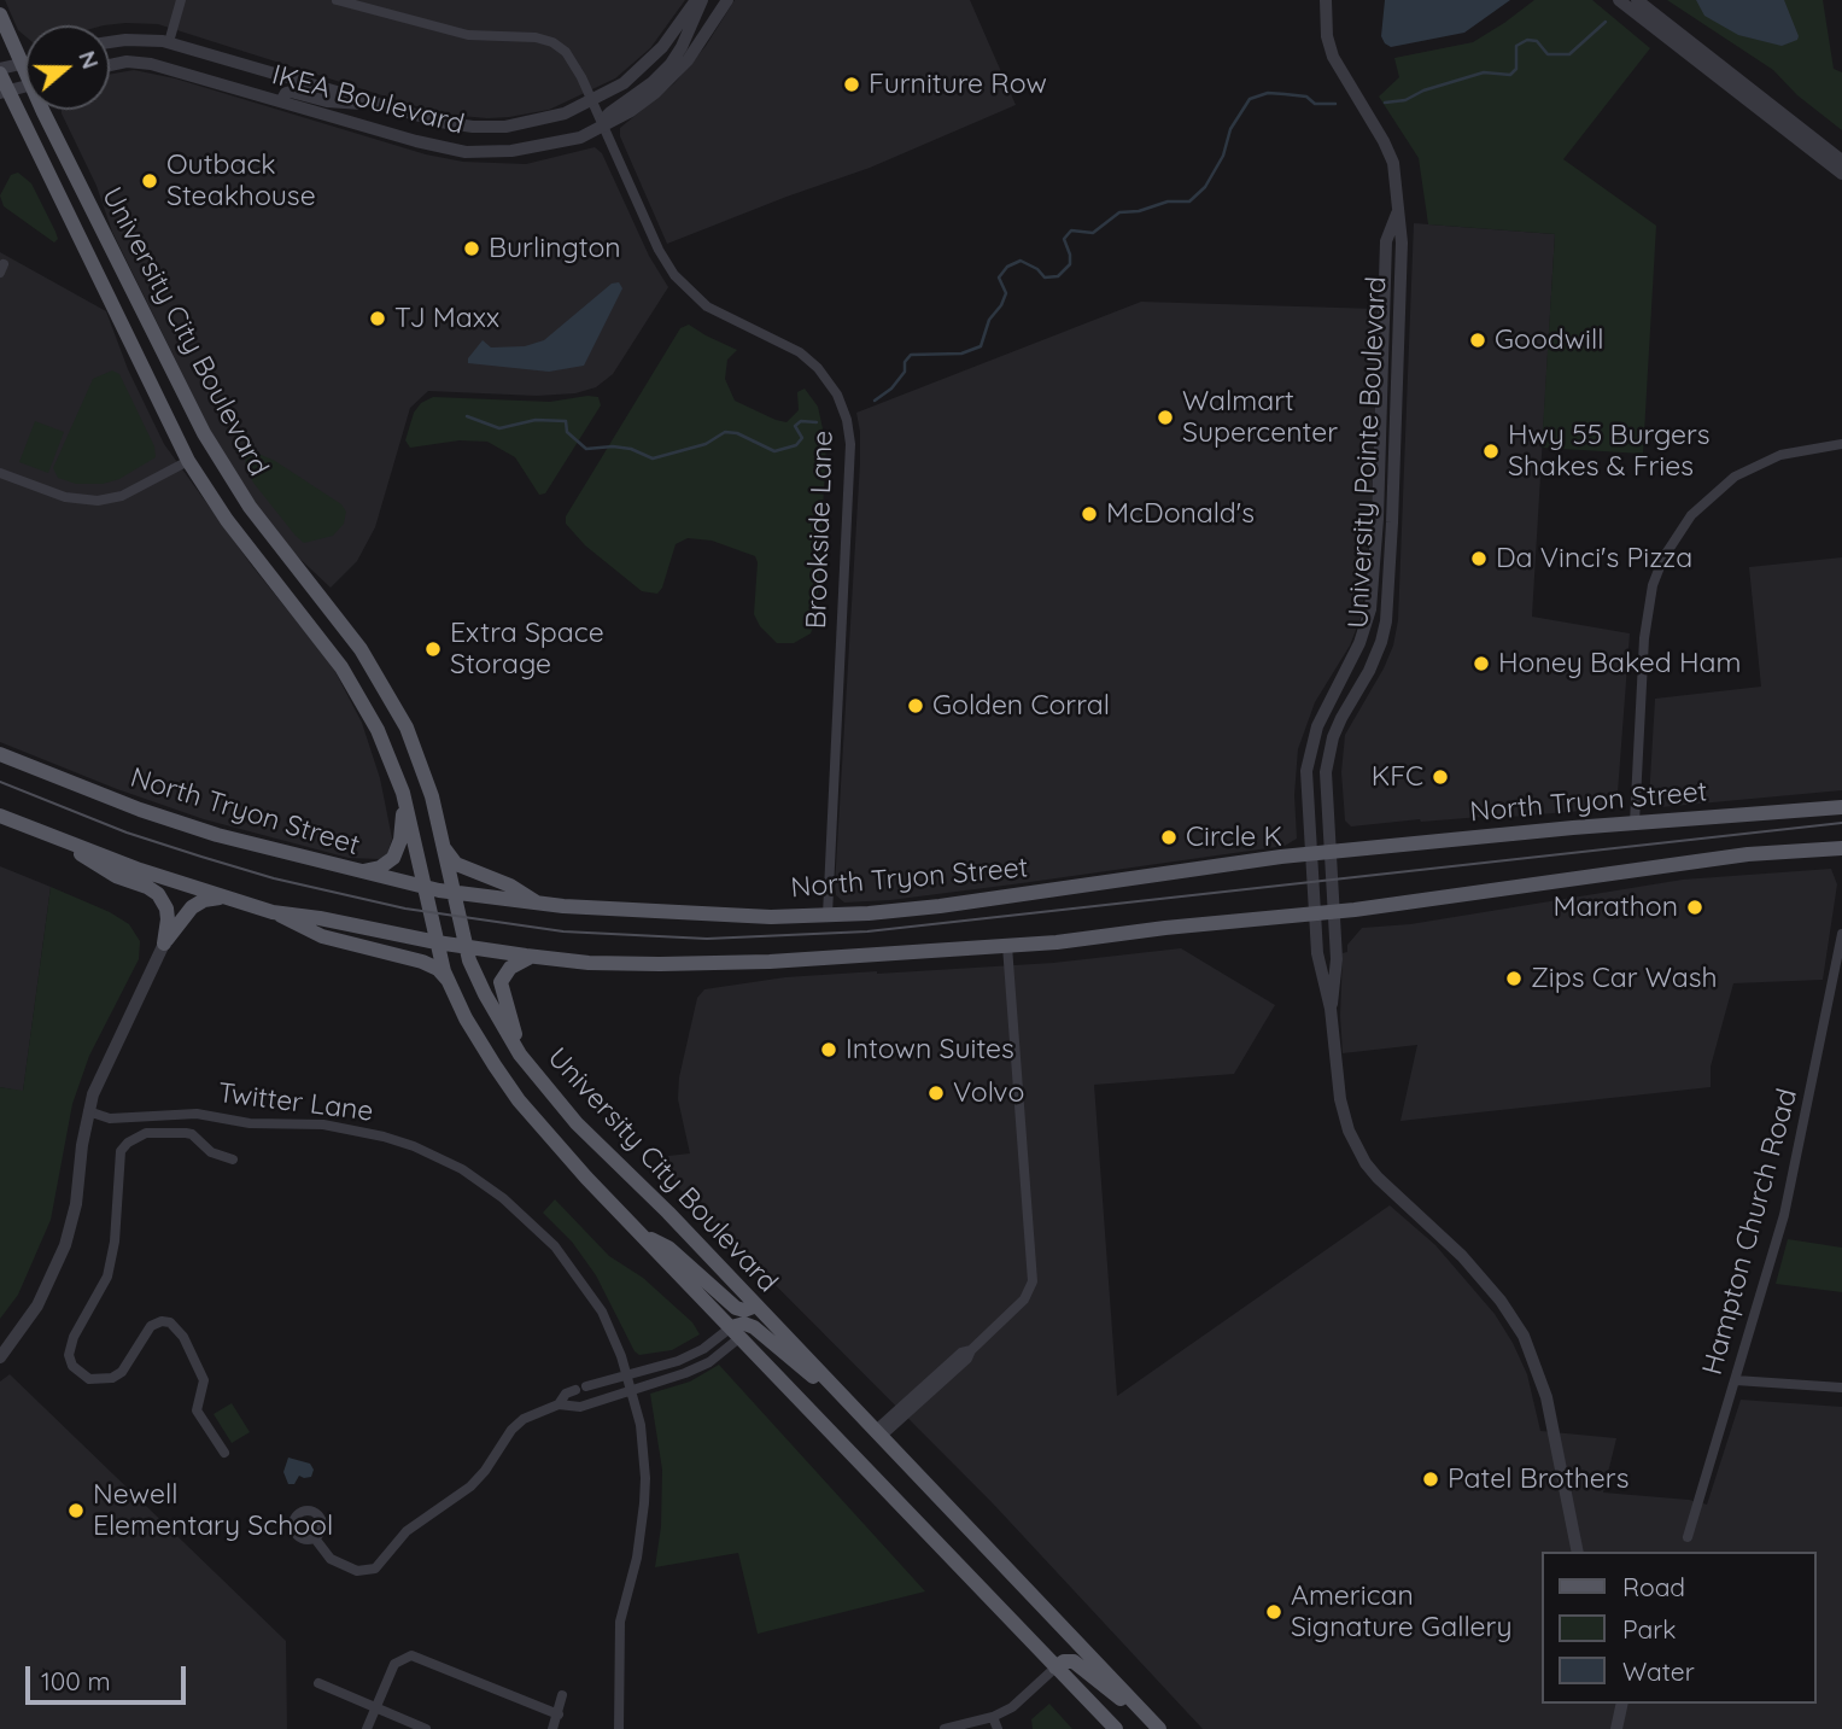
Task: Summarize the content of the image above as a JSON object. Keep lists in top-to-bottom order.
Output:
{
  "streets": {
    "main road": ["University City Boulevard", "North Tryon Street"],
    "street": [
      "IKEA Boulevard",
      "University Pointe Boulevard",
      "Brookside Lane",
      "Twitter Lane",
      "Hampton Church Road"
    ]
  },
  "crossings": [
    ["IKEA Boulevard", "Brookside Lane"],
    ["University City Boulevard", "North Tryon Street"],
    ["University Pointe Boulevard", "North Tryon Street"],
    ["Brookside Lane", "North Tryon Street"]
  ],
  "places": [
    "Furniture Row",
    "Outback Steakhouse",
    "Burlington",
    "TJ Maxx",
    "Goodwill",
    "Walmart Supercenter",
    "Hwy 55 Burgers Shakes & Fries",
    "McDonald's",
    "Da Vinci's Pizza",
    "Extra Space Storage",
    "Honey Baked Ham",
    "Golden Corral",
    "KFC",
    "Circle K",
    "Marathon",
    "Zips Car Wash",
    "Intown Suites",
    "Volvo",
    "Patel Brothers",
    "Newell Elementary School",
    "American Signature Gallery"
  ],
  "legend": ["Road", "Park", "Water"],
  "scale_bar": "100 m",
  "north": "right"
}
